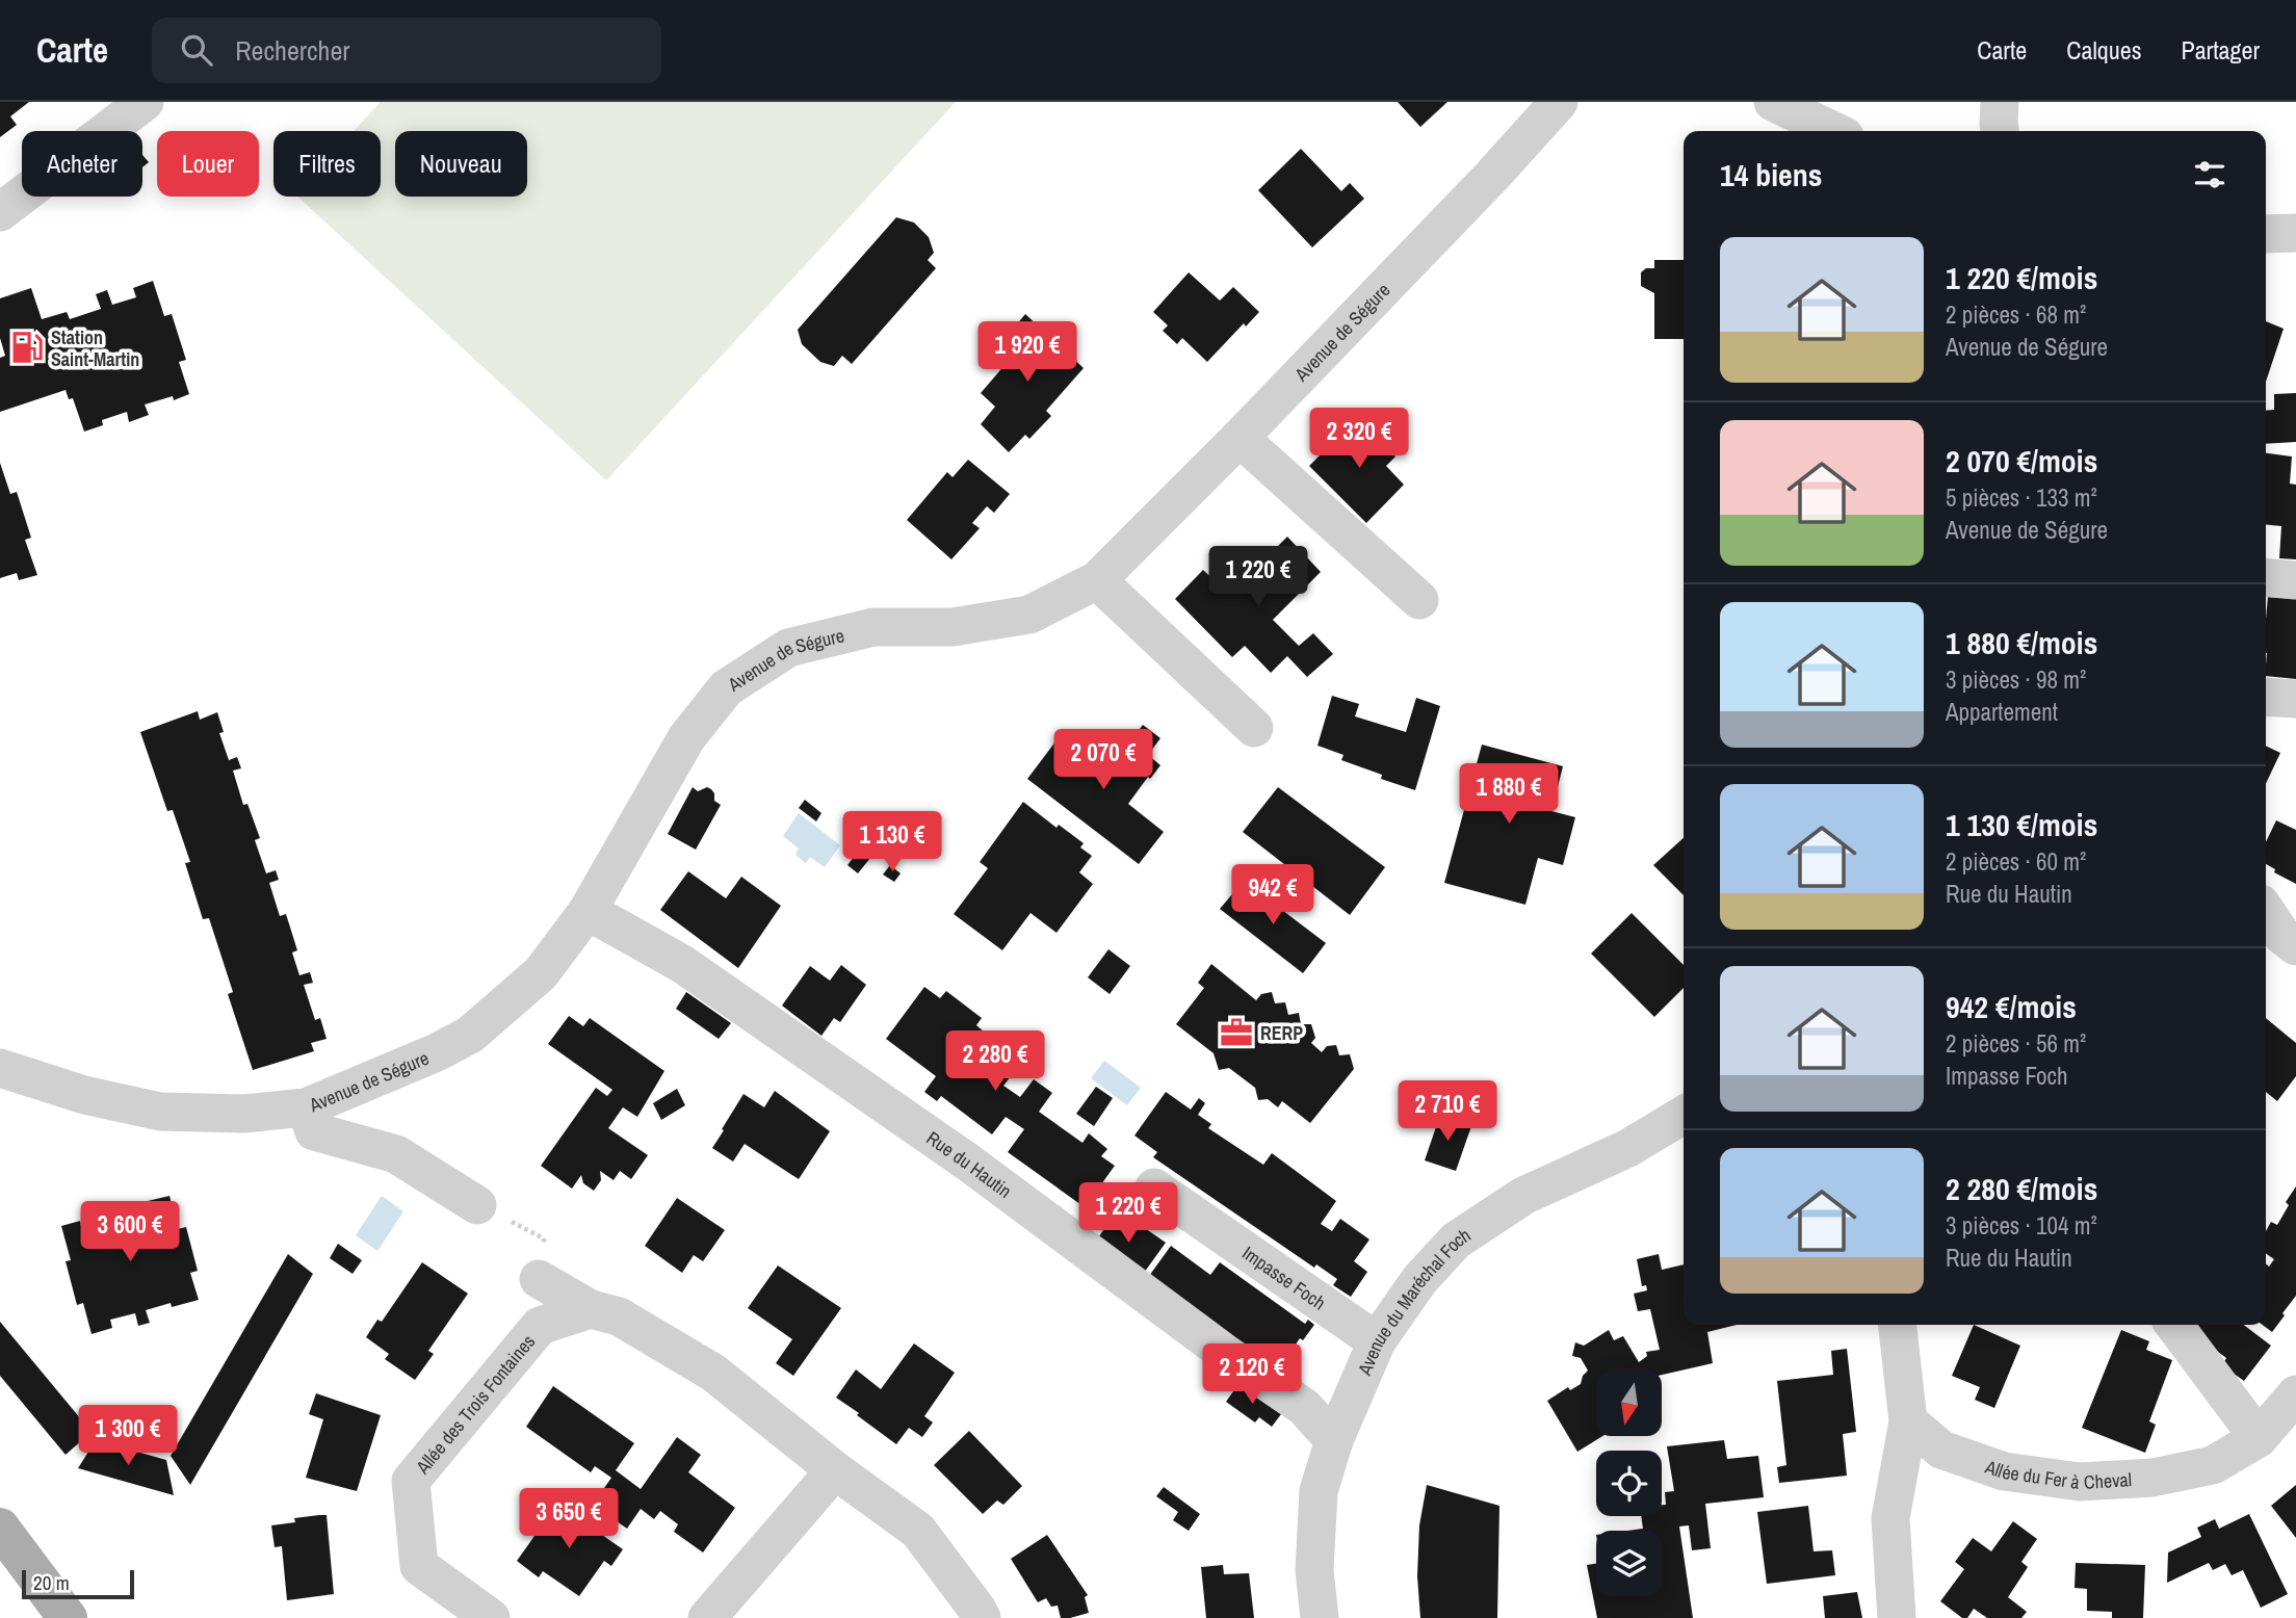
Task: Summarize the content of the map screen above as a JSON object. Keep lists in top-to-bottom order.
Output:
{
  "streets": {
    "street": [
      "Avenue de Ségure",
      "Rue du Hautin",
      "Impasse Foch",
      "Avenue du Maréchal Foch",
      "Allée des Trois Fontaines",
      "Allée du Fer à Cheval"
    ]
  },
  "crossings": [
    ["Avenue de Ségure", "Rue du Hautin"],
    ["Rue du Hautin", "Avenue du Maréchal Foch"],
    ["Impasse Foch", "Avenue du Maréchal Foch"]
  ],
  "places": {
    "fuel station": ["Station Saint-Martin"],
    "office": ["RERP"]
  },
  "scale_bar": "20 m",
  "north": "bottom",
  "page": {
    "header": "Carte",
    "search": "Rechercher",
    "nav": ["Carte", "Calques", "Partager"],
    "chip": [
      "Acheter",
      "Louer",
      "Filtres",
      "Nouveau"
    ],
    "heading": "14 biens",
    "list": [
      {
        "name": "1 220 €/mois",
        "note": "2 pièces · 68 m² · Avenue de Ségure"
      },
      {
        "name": "2 070 €/mois",
        "note": "5 pièces · 133 m² · Avenue de Ségure"
      },
      {
        "name": "1 880 €/mois",
        "note": "3 pièces · 98 m² · Appartement"
      },
      {
        "name": "1 130 €/mois",
        "note": "2 pièces · 60 m² · Rue du Hautin"
      },
      {
        "name": "942 €/mois",
        "note": "2 pièces · 56 m² · Impasse Foch"
      },
      {
        "name": "2 280 €/mois",
        "note": "3 pièces · 104 m² · Rue du Hautin"
      }
    ],
    "price": [
      "1 920 €",
      "2 320 €",
      "1 220 €",
      "2 070 €",
      "1 880 €",
      "1 130 €",
      "942 €",
      "2 280 €",
      "2 710 €",
      "1 220 €",
      "3 600 €",
      "2 120 €",
      "1 300 €",
      "3 650 €"
    ],
    "scale": "20 m"
  }
}
